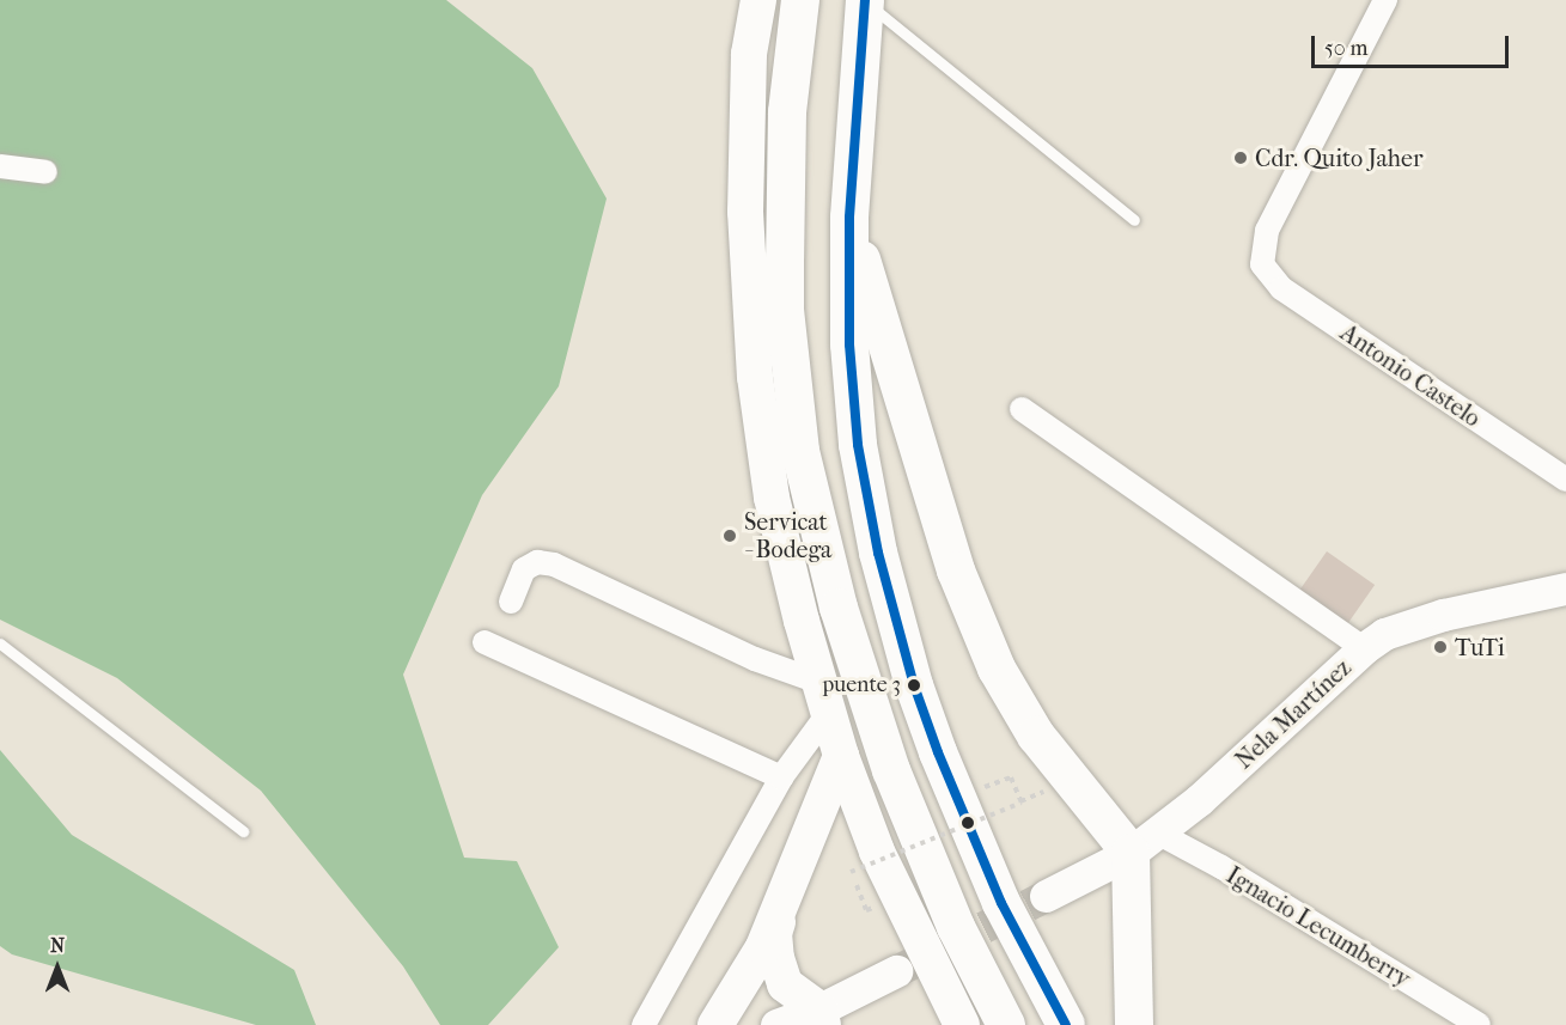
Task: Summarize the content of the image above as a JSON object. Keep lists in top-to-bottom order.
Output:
{
  "streets": {
    "main road": ["Nela Martínez"],
    "street": ["Antonio Castelo", "Ignacio Lecumberry"]
  },
  "crossings": [
    ["Nela Martínez", "Ignacio Lecumberry"]
  ],
  "places": [
    "Cdr. Quito Jaher",
    "Servicat - Bodega",
    "TuTi",
    "puente 3"
  ],
  "scale_bar": "50 m",
  "north": "top"
}
